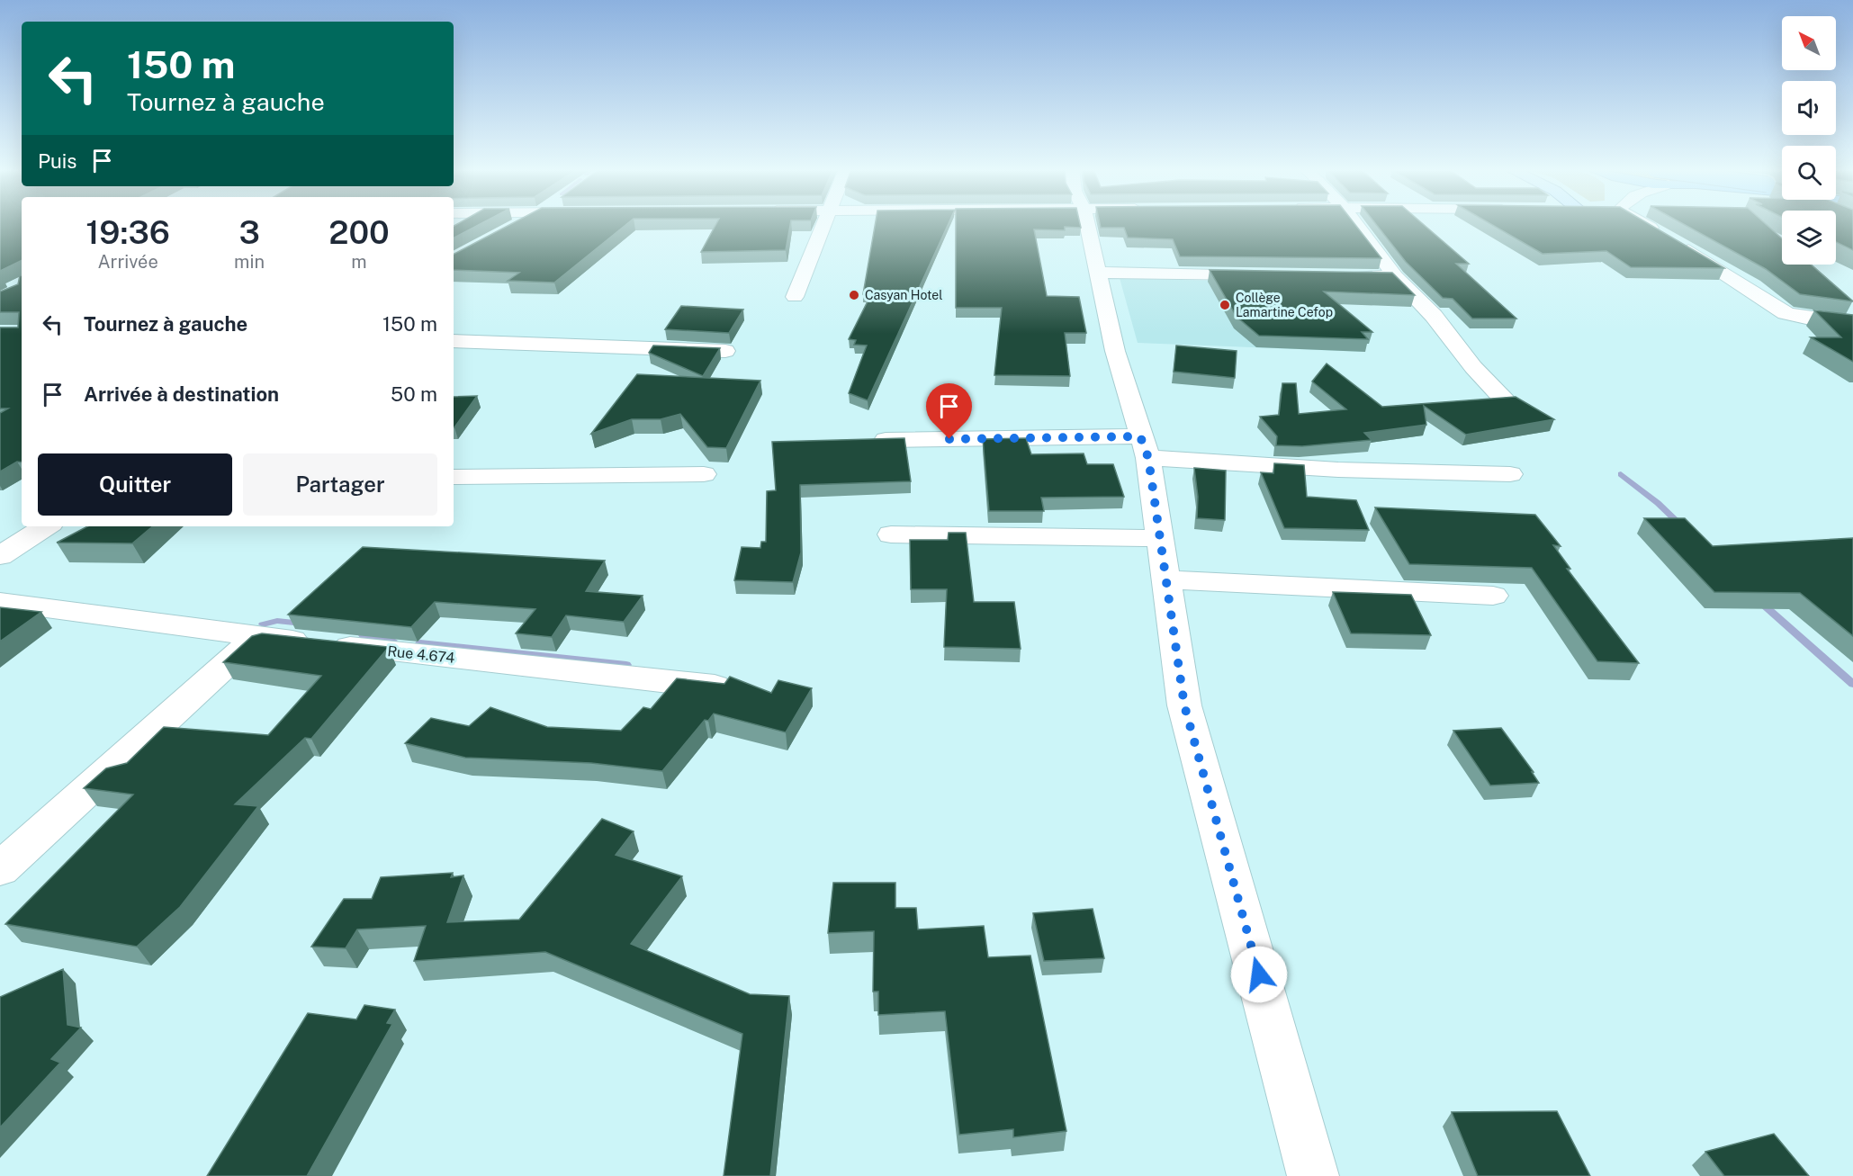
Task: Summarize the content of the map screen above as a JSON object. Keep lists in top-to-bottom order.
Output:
{
  "streets": {
    "street": ["Rue 4.674"]
  },
  "places": ["Casyan Hotel", "Collège Lamartine Cefop"],
  "north": "top left",
  "page": {
    "turn": ["150 m", "Tournez à gauche"],
    "then": "Puis",
    "eta": [
      "19:36",
      "Arrivée",
      "3",
      "min",
      "200",
      "m"
    ],
    "list": [
      {
        "name": "Tournez à gauche",
        "value": "150 m"
      },
      {
        "name": "Arrivée à destination",
        "value": "50 m"
      }
    ],
    "buttons": ["Quitter", "Partager"]
  }
}
